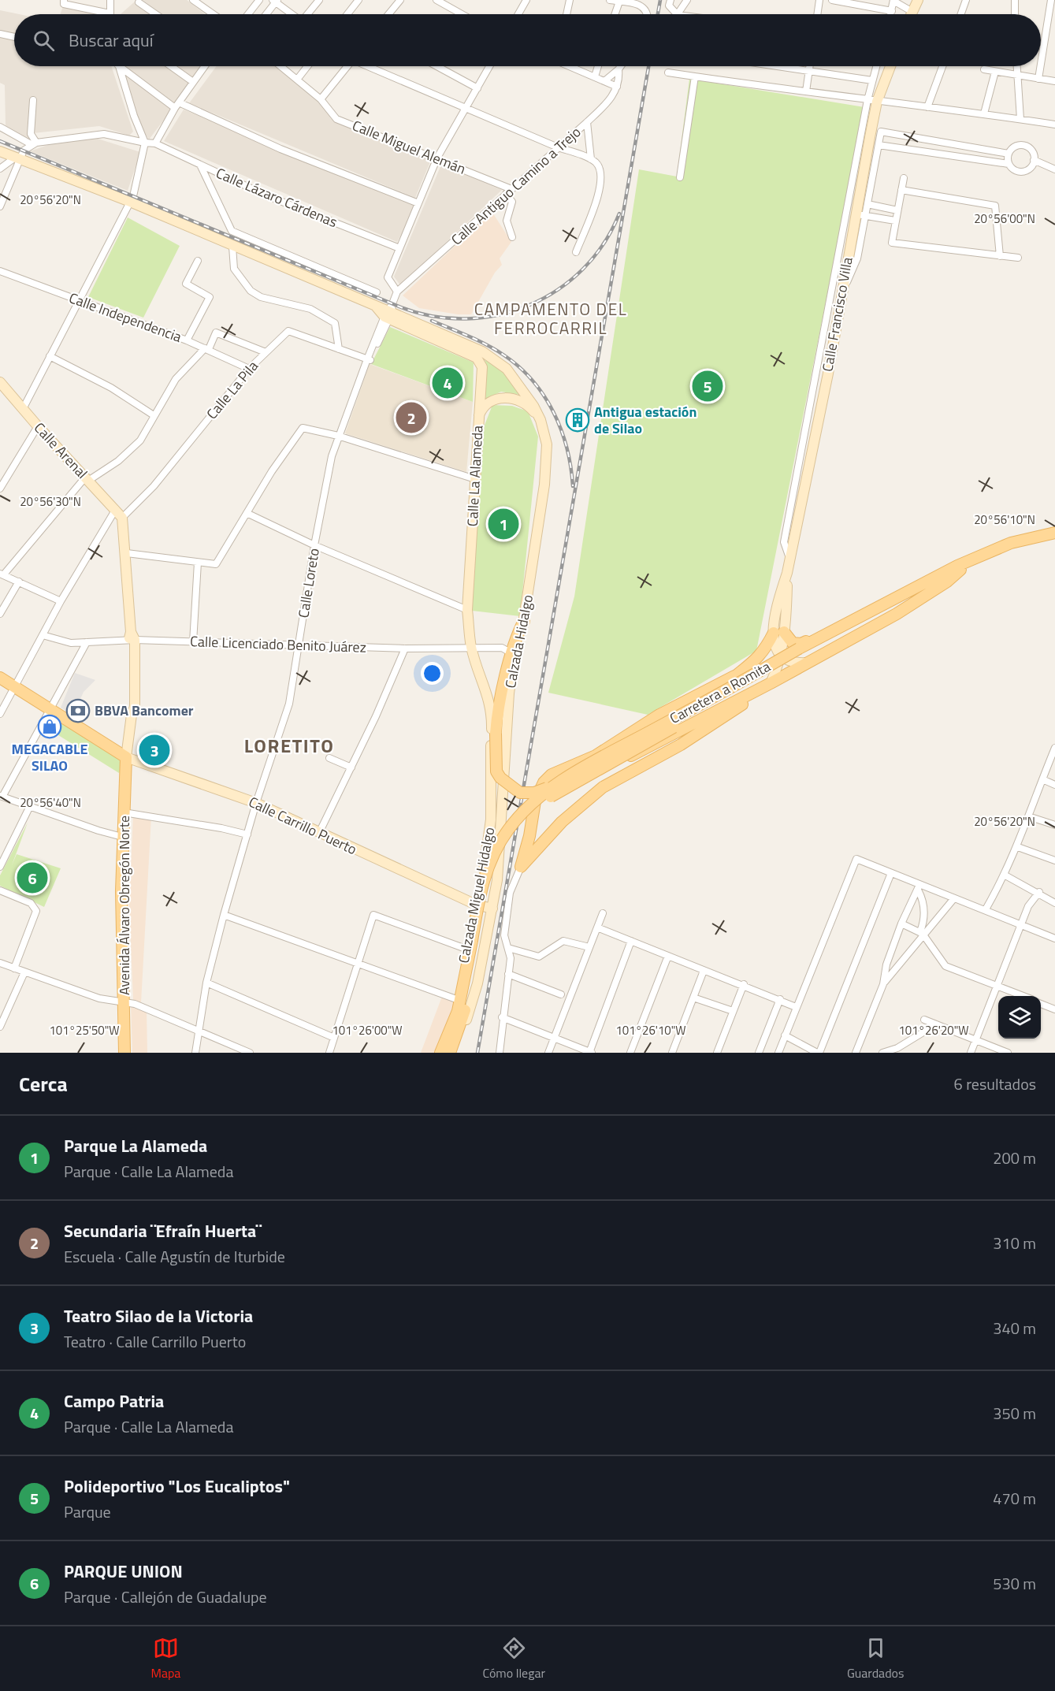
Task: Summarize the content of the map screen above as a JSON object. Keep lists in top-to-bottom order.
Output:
{
  "streets": {
    "main road": ["Carretera a Romita", "Calzada Miguel Hidalgo", "Avenida Álvaro Obregón Norte"],
    "street": [
      "Calle Miguel Alemán",
      "Calle Antiguo Camino a Trejo",
      "Calle Lázaro Cárdenas",
      "Calle Francisco Villa",
      "Calle Independencia",
      "Calle La Pila",
      "Calle Arenal",
      "Calle La Alameda",
      "Calle Loreto",
      "Calzada Hidalgo",
      "Calle Licenciado Benito Juárez",
      "Calle Carrillo Puerto"
    ]
  },
  "crossings": [
    ["Calle Miguel Alemán", "Calle Antiguo Camino a Trejo"],
    ["Calle Antiguo Camino a Trejo", "Calle Loreto"],
    ["Calle Antiguo Camino a Trejo", "Calzada Hidalgo"],
    ["Calle Independencia", "Calle La Pila"],
    ["Calle La Pila", "Calle Arenal"],
    ["Calle La Pila", "Calle Loreto"],
    ["Calle La Alameda", "Calzada Hidalgo"],
    ["Calle La Alameda", "Calle Licenciado Benito Juárez"],
    ["Calle La Alameda", "Calzada Miguel Hidalgo"],
    ["Calle Loreto", "Calzada Hidalgo"],
    ["Calle Loreto", "Calle Licenciado Benito Juárez"],
    ["Calle Loreto", "Calle Carrillo Puerto"],
    ["Calzada Hidalgo", "Calle Carrillo Puerto"],
    ["Calzada Hidalgo", "Calzada Miguel Hidalgo"],
    ["Carretera a Romita", "Calzada Miguel Hidalgo"],
    ["Calle Carrillo Puerto", "Calzada Miguel Hidalgo"],
    ["Calle Carrillo Puerto", "Avenida Álvaro Obregón Norte"]
  ],
  "districts": ["CAMPAMENTO DEL FERROCARRIL", "LORETITO"],
  "places": {
    "building": ["Antigua estación de Silao"],
    "bank": ["BBVA Bancomer"],
    "shop": ["MEGACABLE SILAO"]
  },
  "page": {
    "search": "Buscar aquí",
    "pins": [
      "4",
      "5",
      "2",
      "1",
      "3",
      "6"
    ],
    "heading": ["Cerca", "6 resultados"],
    "list": [
      {
        "mark": "1",
        "name": "Parque La Alameda",
        "note": "Parque · Calle La Alameda",
        "value": "200 m"
      },
      {
        "mark": "2",
        "name": "Secundaria ¨Efraín Huerta¨",
        "note": "Escuela · Calle Agustín de Iturbide",
        "value": "310 m"
      },
      {
        "mark": "3",
        "name": "Teatro Silao de la Victoria",
        "note": "Teatro · Calle Carrillo Puerto",
        "value": "340 m"
      },
      {
        "mark": "4",
        "name": "Campo Patria",
        "note": "Parque · Calle La Alameda",
        "value": "350 m"
      },
      {
        "mark": "5",
        "name": "Polideportivo \"Los Eucaliptos\"",
        "note": "Parque",
        "value": "470 m"
      },
      {
        "mark": "6",
        "name": "PARQUE UNION",
        "note": "Parque · Callejón de Guadalupe",
        "value": "530 m"
      }
    ],
    "nav": ["Mapa", "Cómo llegar", "Guardados"]
  },
  "coordinates": [
    "20°56'20\"N",
    "20°56'00\"N",
    "20°56'30\"N",
    "20°56'10\"N",
    "20°56'40\"N",
    "101°25'50\"W",
    "101°26'00\"W",
    "101°26'10\"W",
    "101°26'20\"W"
  ]
}
